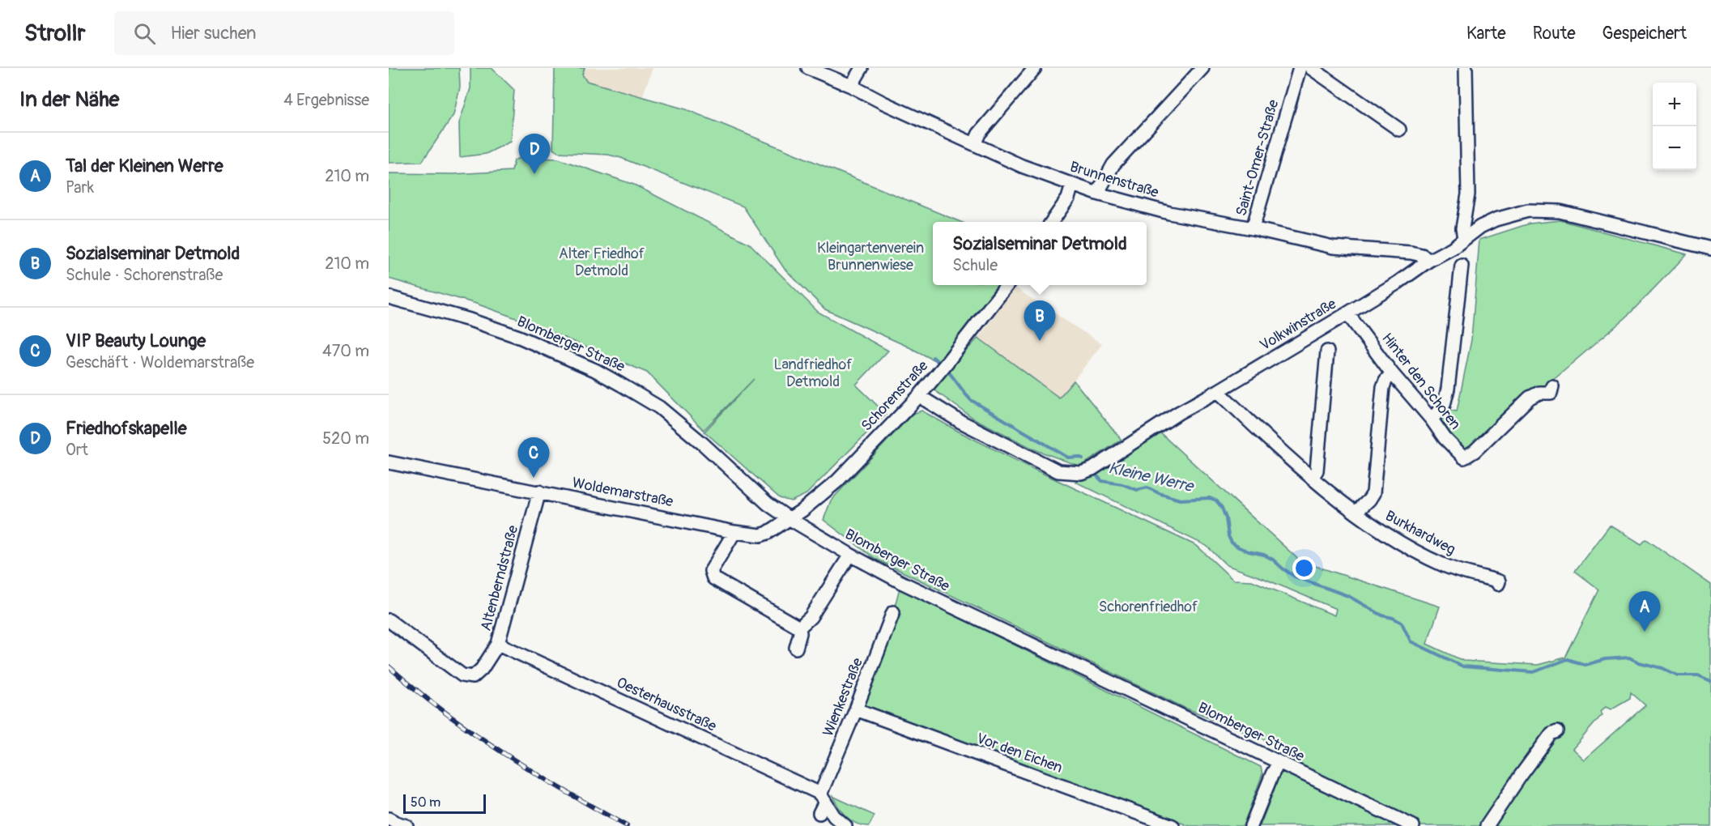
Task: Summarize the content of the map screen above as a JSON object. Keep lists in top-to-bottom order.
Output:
{
  "streets": {
    "street": [
      "Saint-Omer-Straße",
      "Brunnenstraße",
      "Volkwinstraße",
      "Blomberger Straße",
      "Hinter den Schoren",
      "Schorenstraße",
      "Woldemarstraße",
      "Burkhardweg",
      "Altenberndstraße",
      "Wienkestraße",
      "Oesterhausstraße",
      "Vor den Eichen"
    ]
  },
  "crossings": [
    ["Saint-Omer-Straße", "Brunnenstraße"],
    ["Brunnenstraße", "Volkwinstraße"],
    ["Volkwinstraße", "Hinter den Schoren"],
    ["Volkwinstraße", "Schorenstraße"],
    ["Volkwinstraße", "Burkhardweg"],
    ["Blomberger Straße", "Schorenstraße"],
    ["Blomberger Straße", "Woldemarstraße"],
    ["Schorenstraße", "Woldemarstraße"],
    ["Woldemarstraße", "Altenberndstraße"],
    ["Altenberndstraße", "Oesterhausstraße"],
    ["Wienkestraße", "Oesterhausstraße"],
    ["Wienkestraße", "Vor den Eichen"]
  ],
  "water": ["Kleine Werre"],
  "parks": [
    "Kleingartenverein Brunnenwiese",
    "Alter Friedhof Detmold",
    "Landfriedhof Detmold",
    "Schorenfriedhof"
  ],
  "scale_bar": "50 m",
  "page": {
    "header": "Strollr",
    "search": "Hier suchen",
    "nav": ["Karte", "Route", "Gespeichert"],
    "heading": ["In der Nähe", "4 Ergebnisse"],
    "map_buttons": ["+", "−"],
    "list": [
      {
        "mark": "A",
        "name": "Tal der Kleinen Werre",
        "note": "Park",
        "value": "210 m"
      },
      {
        "mark": "B",
        "name": "Sozialseminar Detmold",
        "note": "Schule · Schorenstraße",
        "value": "210 m"
      },
      {
        "mark": "C",
        "name": "VIP Beauty Lounge",
        "note": "Geschäft · Woldemarstraße",
        "value": "470 m"
      },
      {
        "mark": "D",
        "name": "Friedhofskapelle",
        "note": "Ort",
        "value": "520 m"
      }
    ],
    "pins": [
      "D",
      "B",
      "C",
      "A"
    ],
    "popup": ["Sozialseminar Detmold", "Schule"],
    "scale": "50 m"
  }
}
